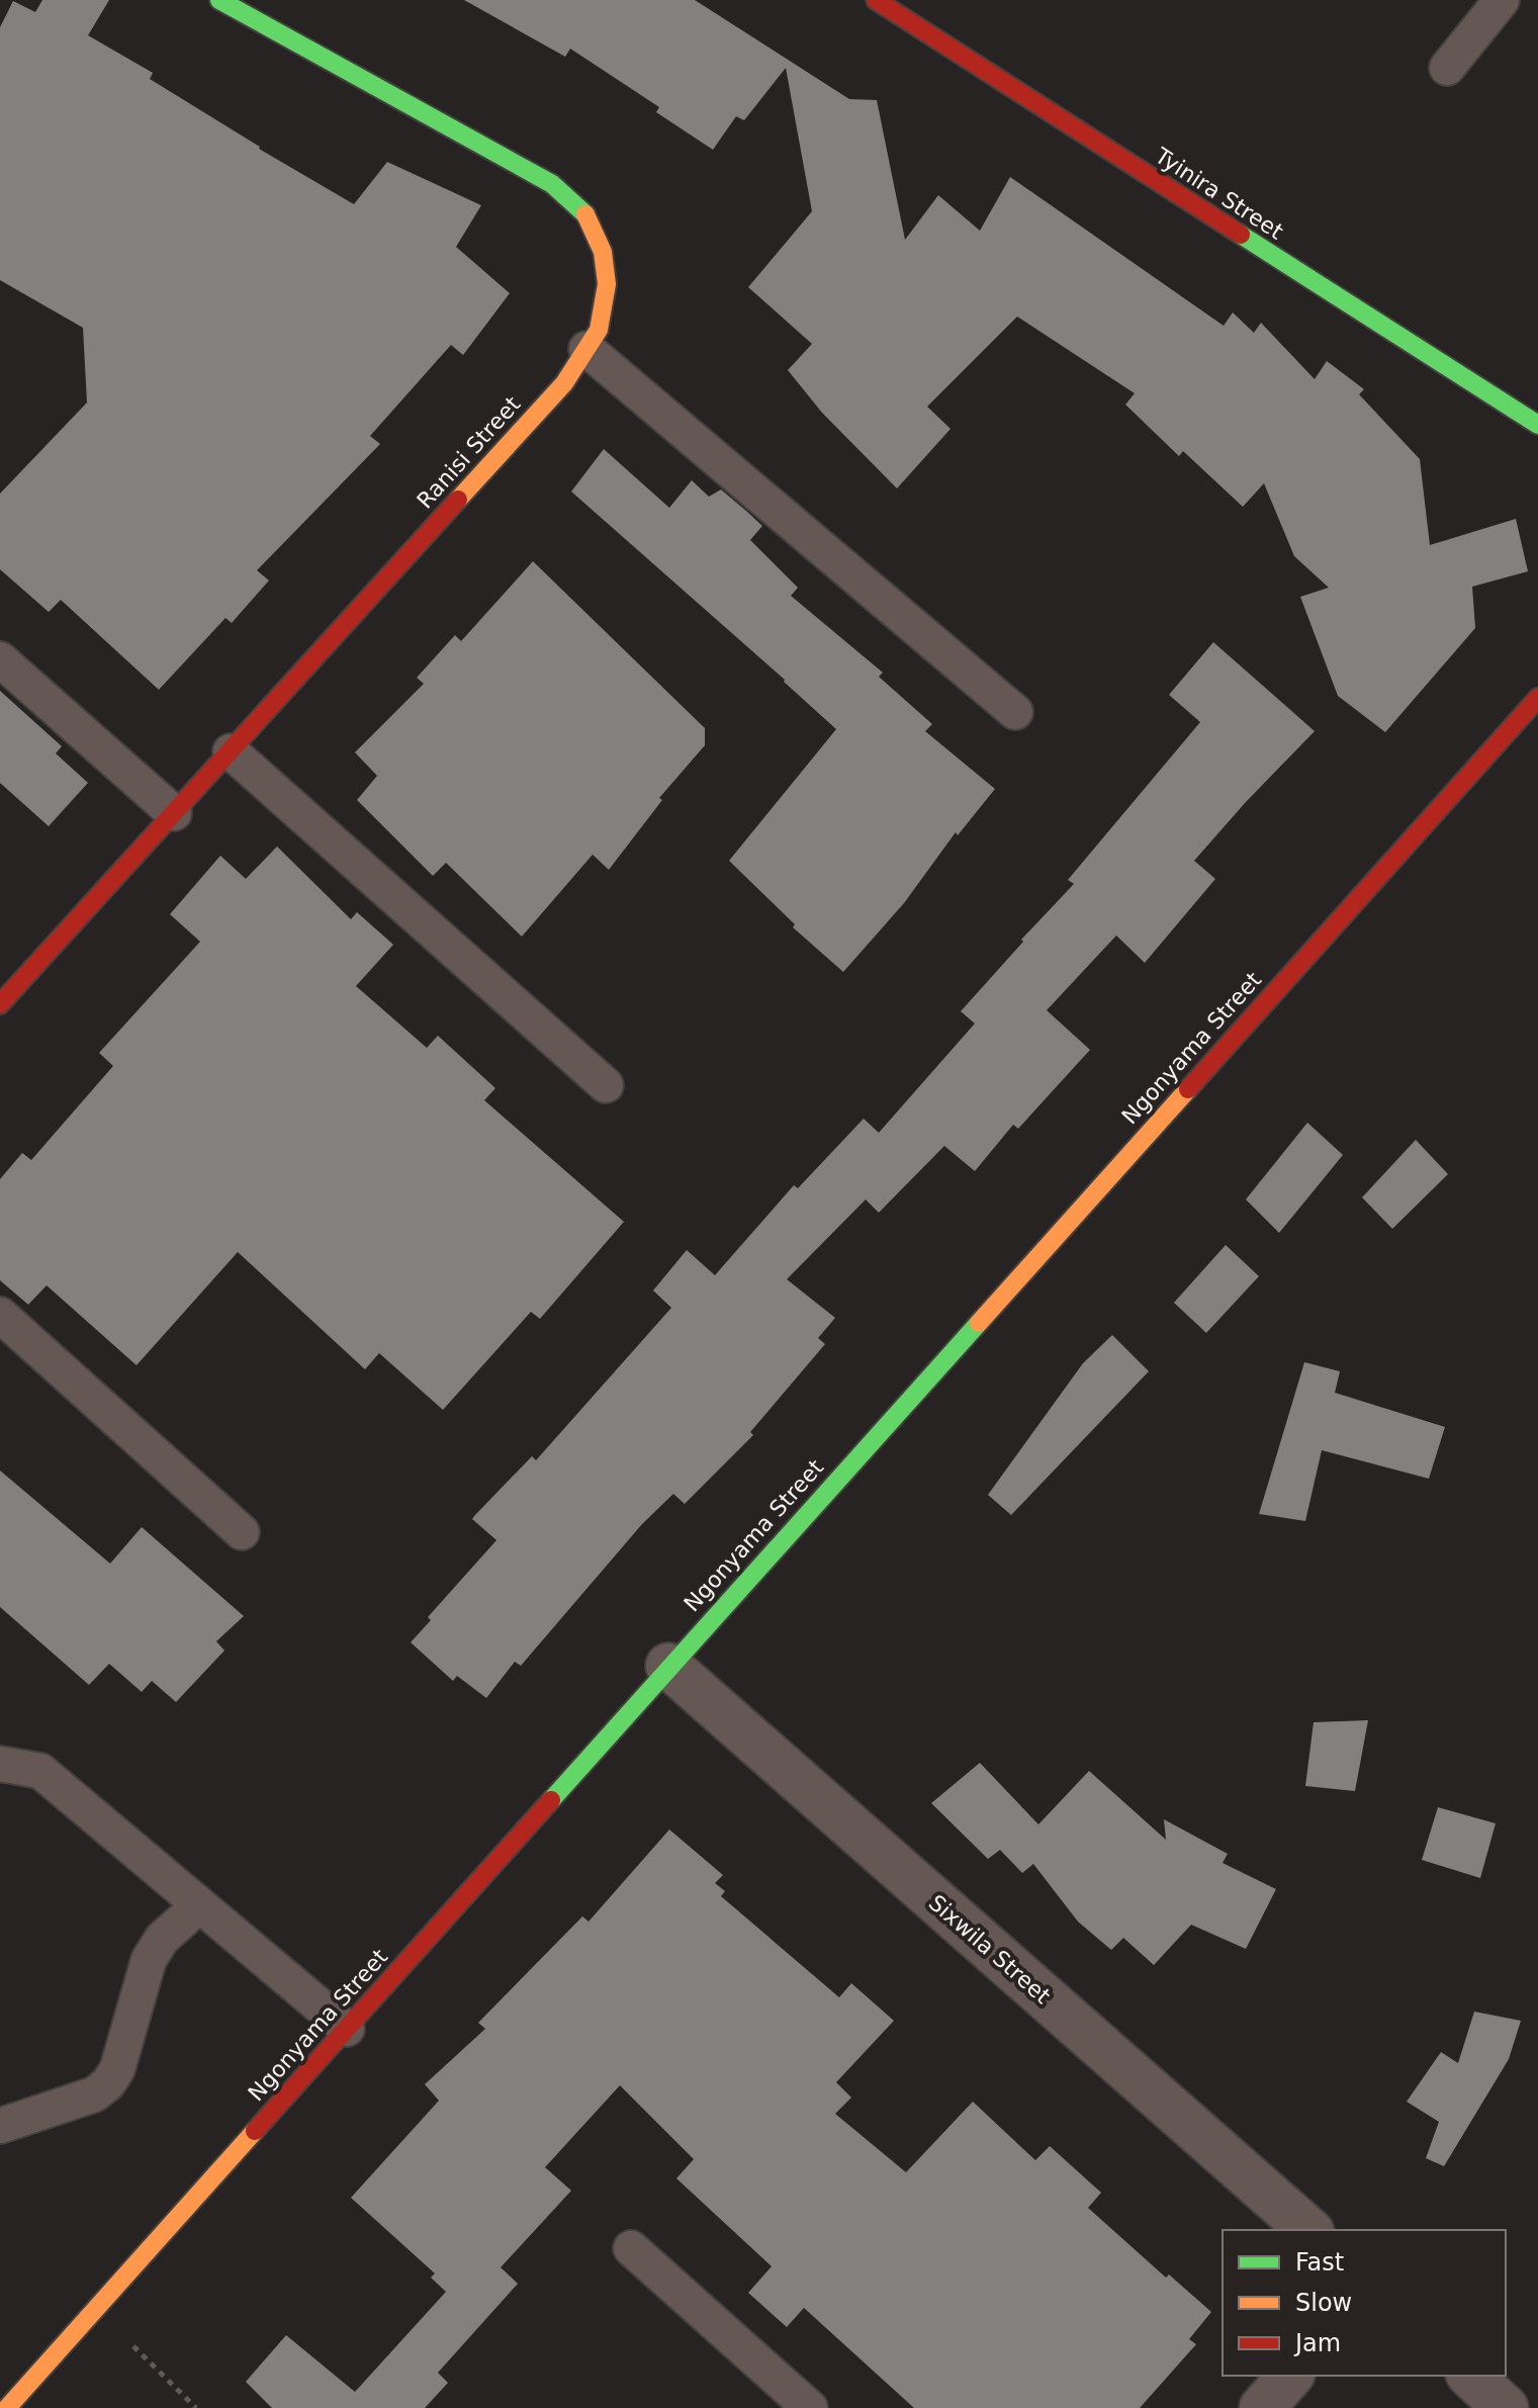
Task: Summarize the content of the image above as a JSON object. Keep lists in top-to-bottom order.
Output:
{
  "streets": {
    "street": [
      "Tyinira Street",
      "Ranisi Street",
      "Ngonyama Street",
      "Sixwila Street"
    ]
  },
  "crossings": [
    ["Ngonyama Street", "Sixwila Street"]
  ],
  "legend": ["Fast", "Slow", "Jam"]
}
